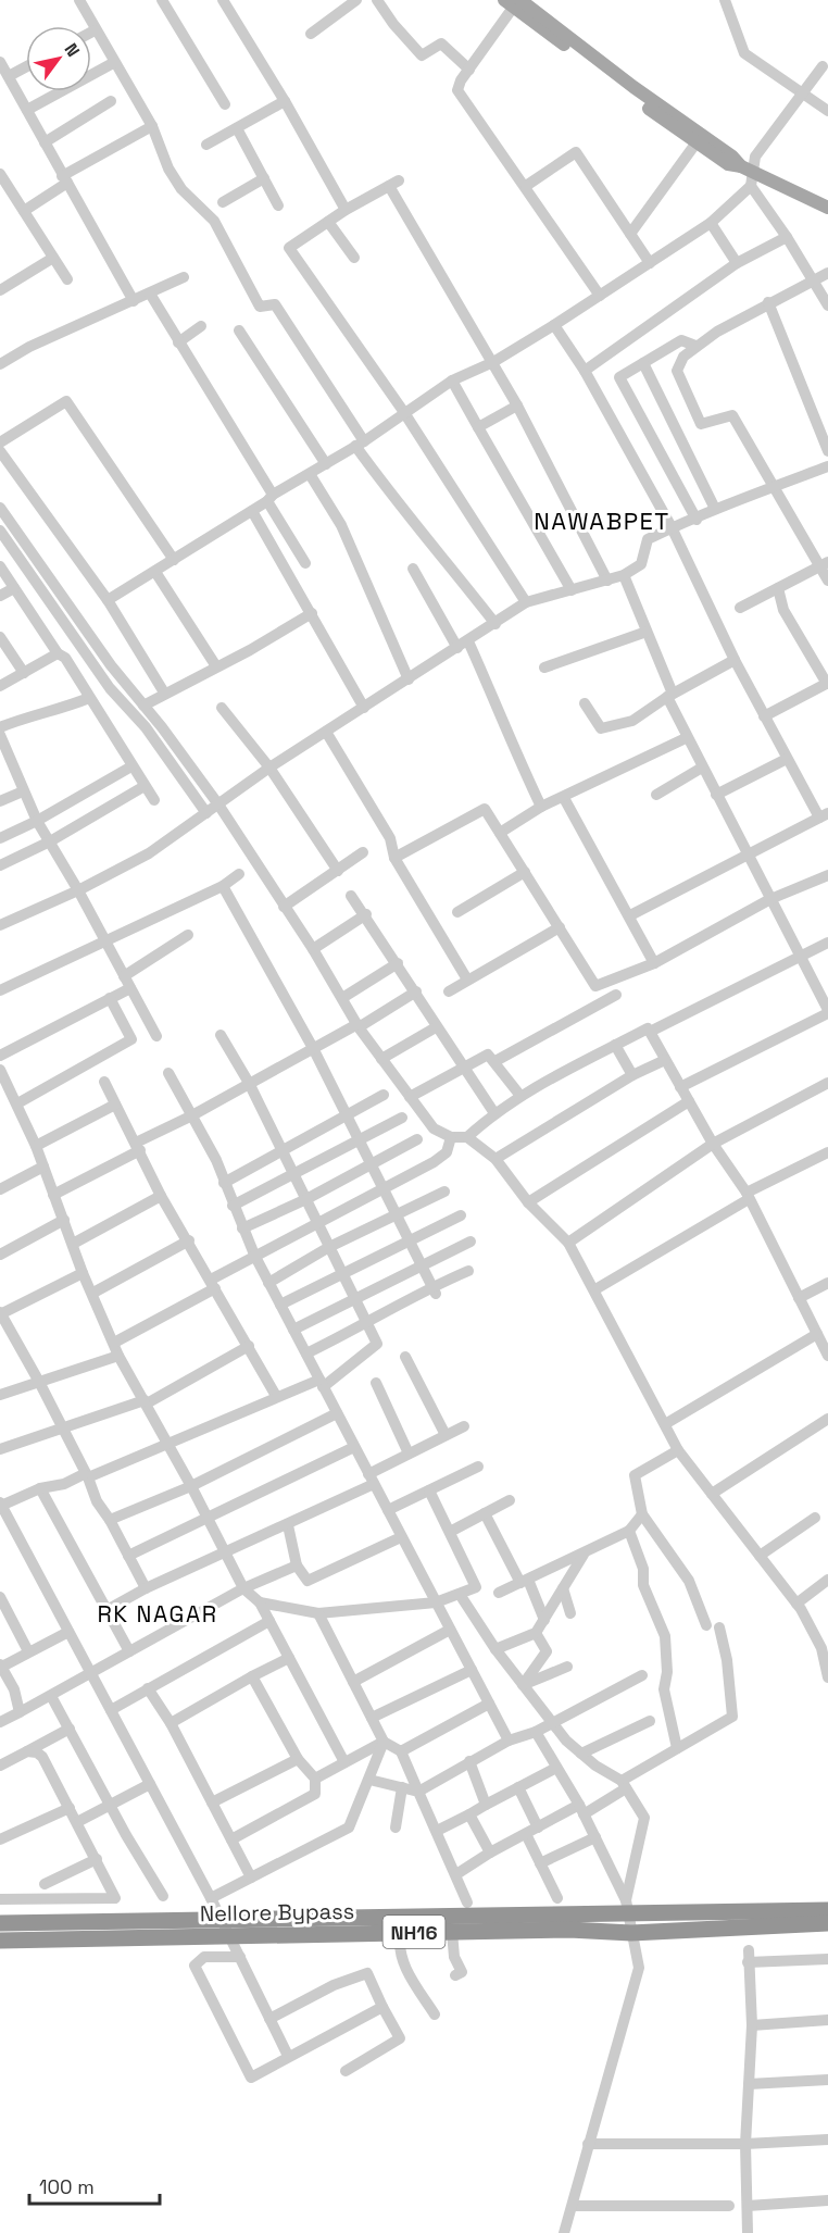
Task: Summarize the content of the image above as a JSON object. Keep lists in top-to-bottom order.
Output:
{
  "streets": {
    "highway": ["Nellore Bypass", "NH16"]
  },
  "districts": ["NAWABPET", "RK NAGAR"],
  "scale_bar": "100 m",
  "north": "top right"
}
